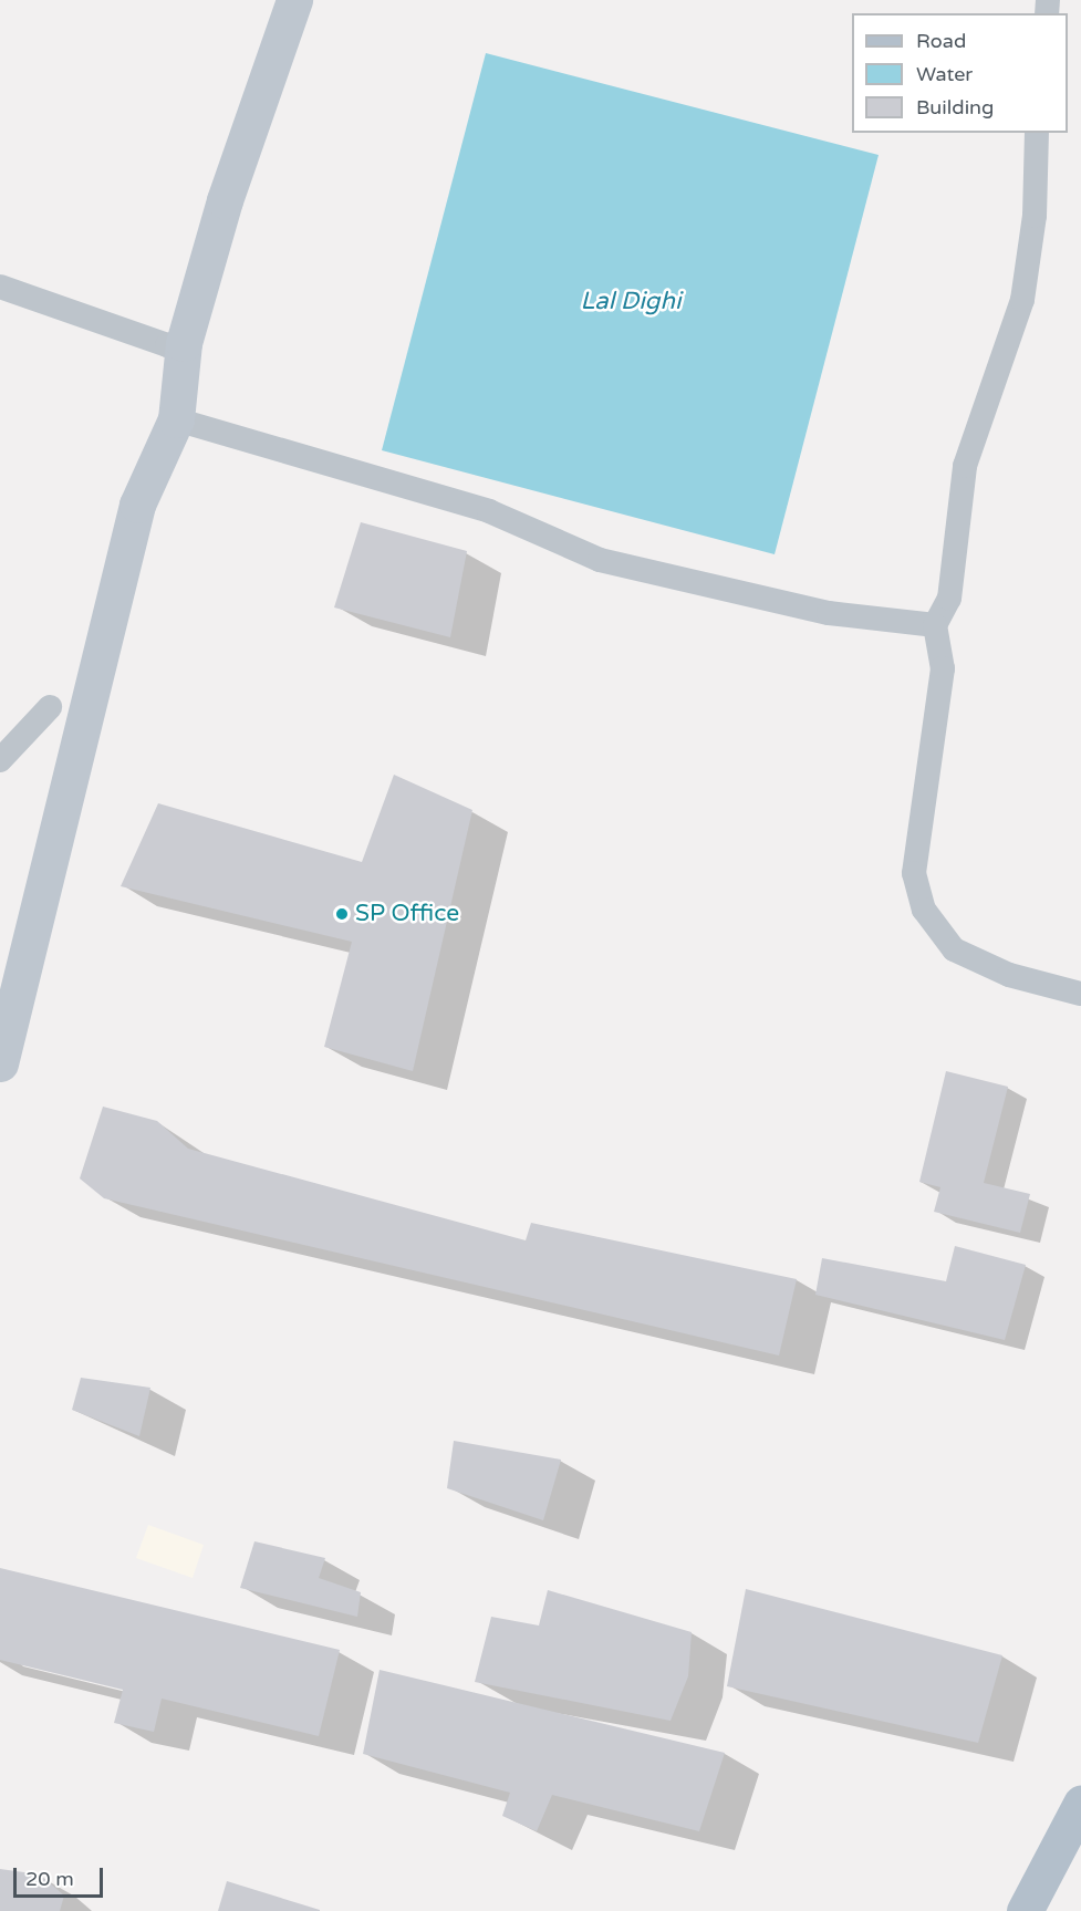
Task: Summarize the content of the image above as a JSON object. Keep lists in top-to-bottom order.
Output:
{
  "water": ["Lal Dighi"],
  "places": ["SP Office"],
  "legend": ["Road", "Water", "Building"],
  "scale_bar": "20 m"
}
